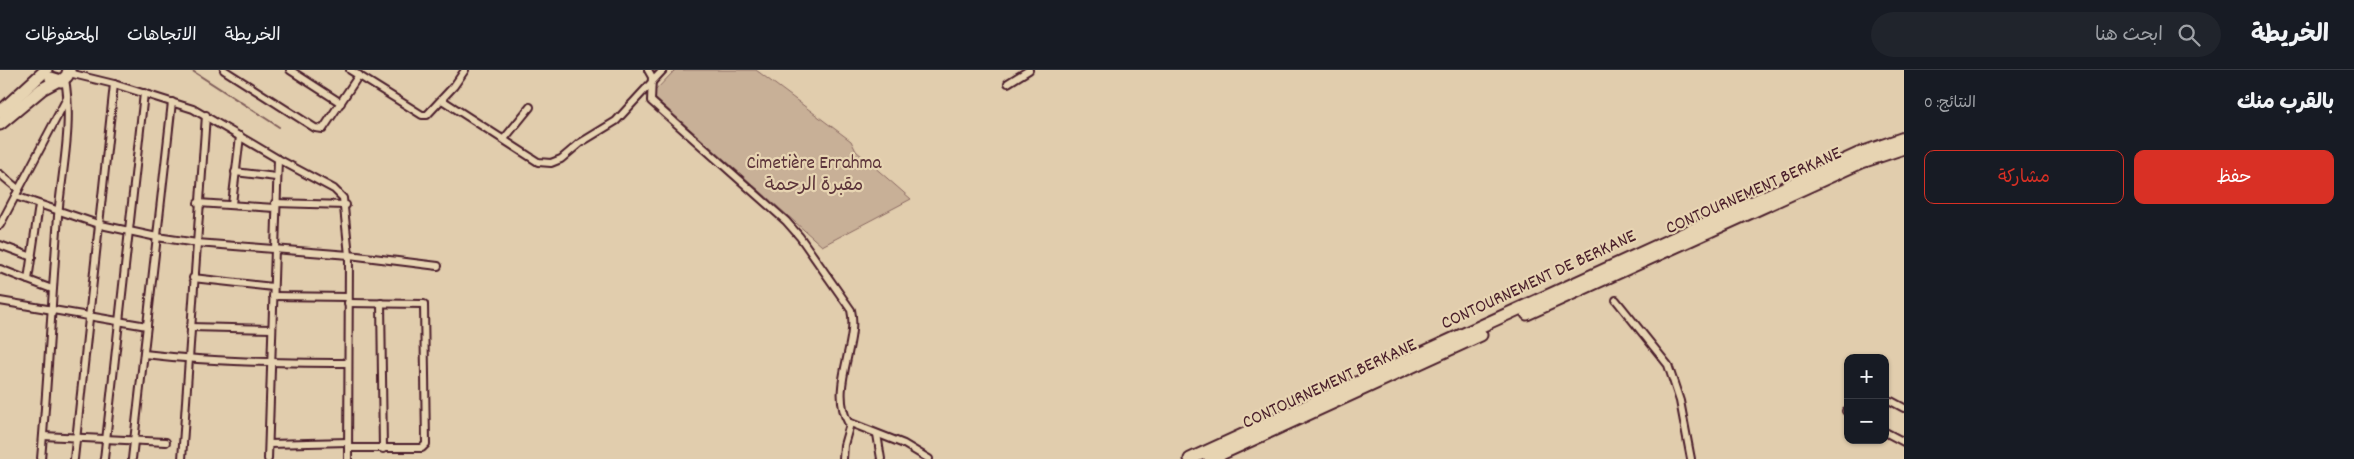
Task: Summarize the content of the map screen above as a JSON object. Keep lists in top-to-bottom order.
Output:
{
  "streets": {
    "highway": ["CONTOURNEMENT BERKANE", "CONTOURNEMENT DE BERKANE"]
  },
  "parks": ["Cimetière Errahma مقبرة الرحمة"],
  "page": {
    "header": "الخريطة",
    "search": "ابحث هنا",
    "nav": ["الخريطة", "الاتجاهات", "المحفوظات"],
    "heading": ["بالقرب منك", "النتائج: 0"],
    "buttons": ["حفظ", "مشاركة"],
    "map_buttons": ["+", "−"]
  }
}
